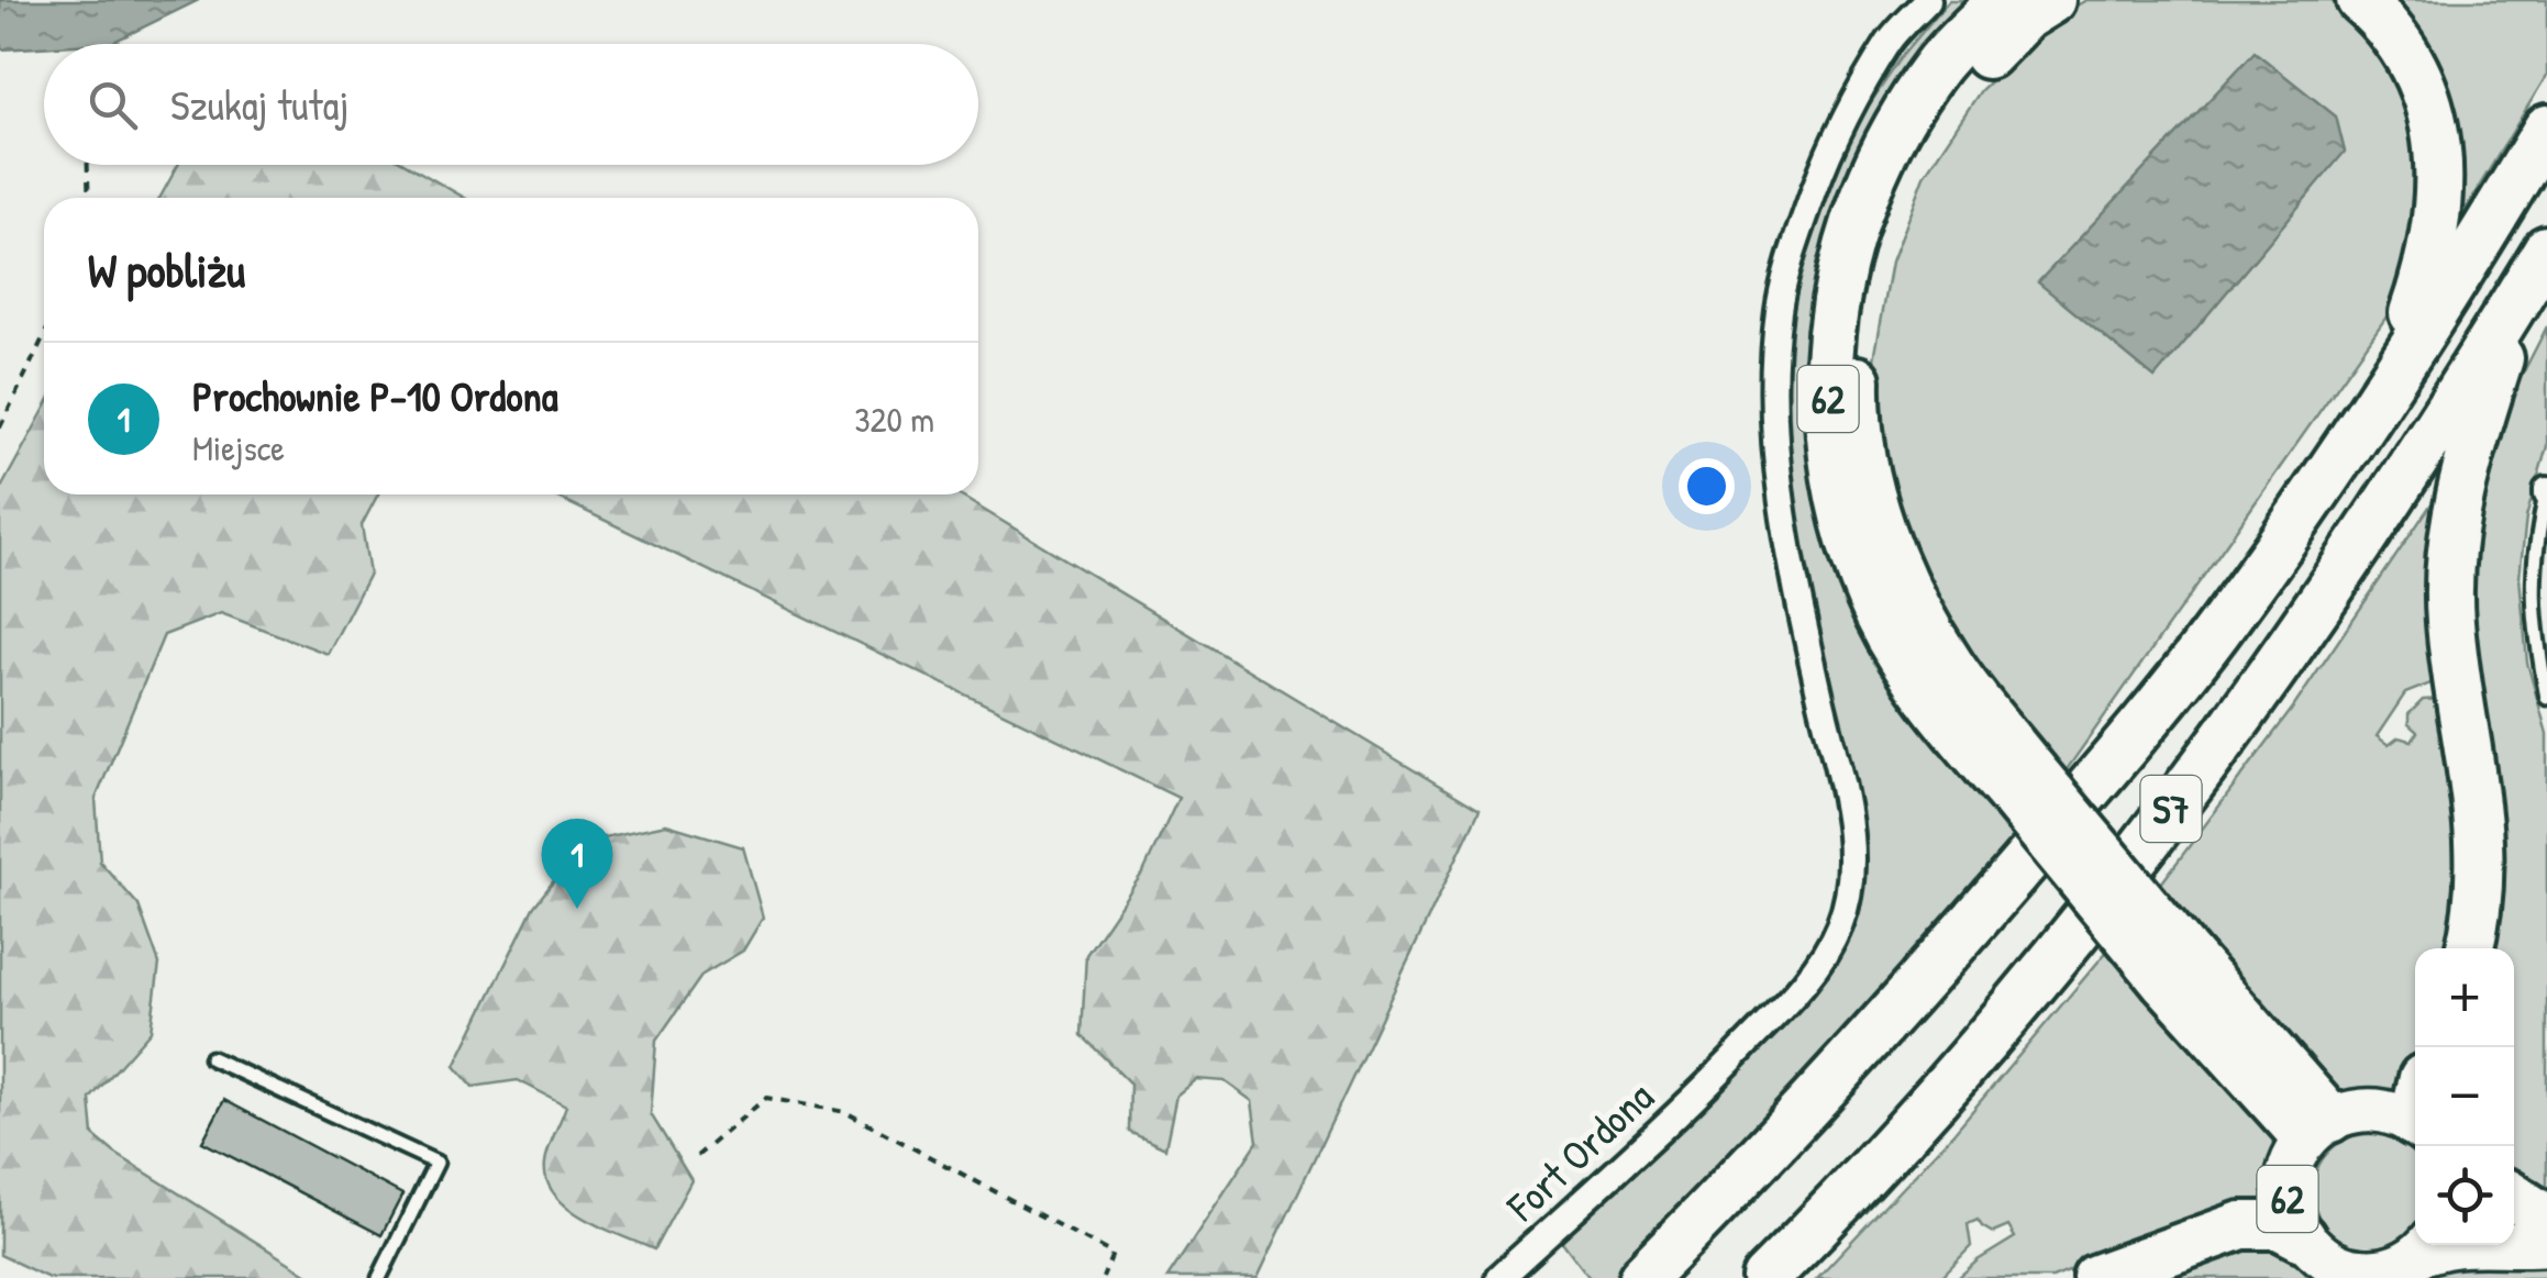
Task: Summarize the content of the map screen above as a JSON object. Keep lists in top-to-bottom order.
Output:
{
  "streets": {
    "highway": ["62", "S7"],
    "street": ["Fort Ordona"]
  },
  "page": {
    "search": "Szukaj tutaj",
    "heading": "W pobliżu",
    "list": [
      {
        "mark": "1",
        "name": "Prochownie P-10 Ordona",
        "note": "Miejsce",
        "value": "320 m"
      }
    ],
    "pins": "1",
    "map_buttons": ["+", "−"]
  }
}
